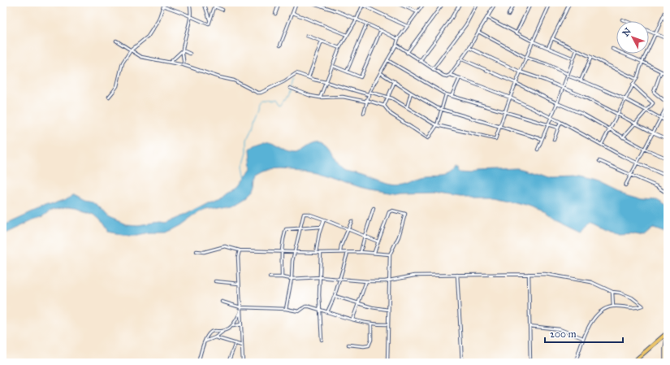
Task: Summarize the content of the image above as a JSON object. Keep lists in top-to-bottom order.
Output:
{
  "scale_bar": "200 m",
  "north": "top left"
}
